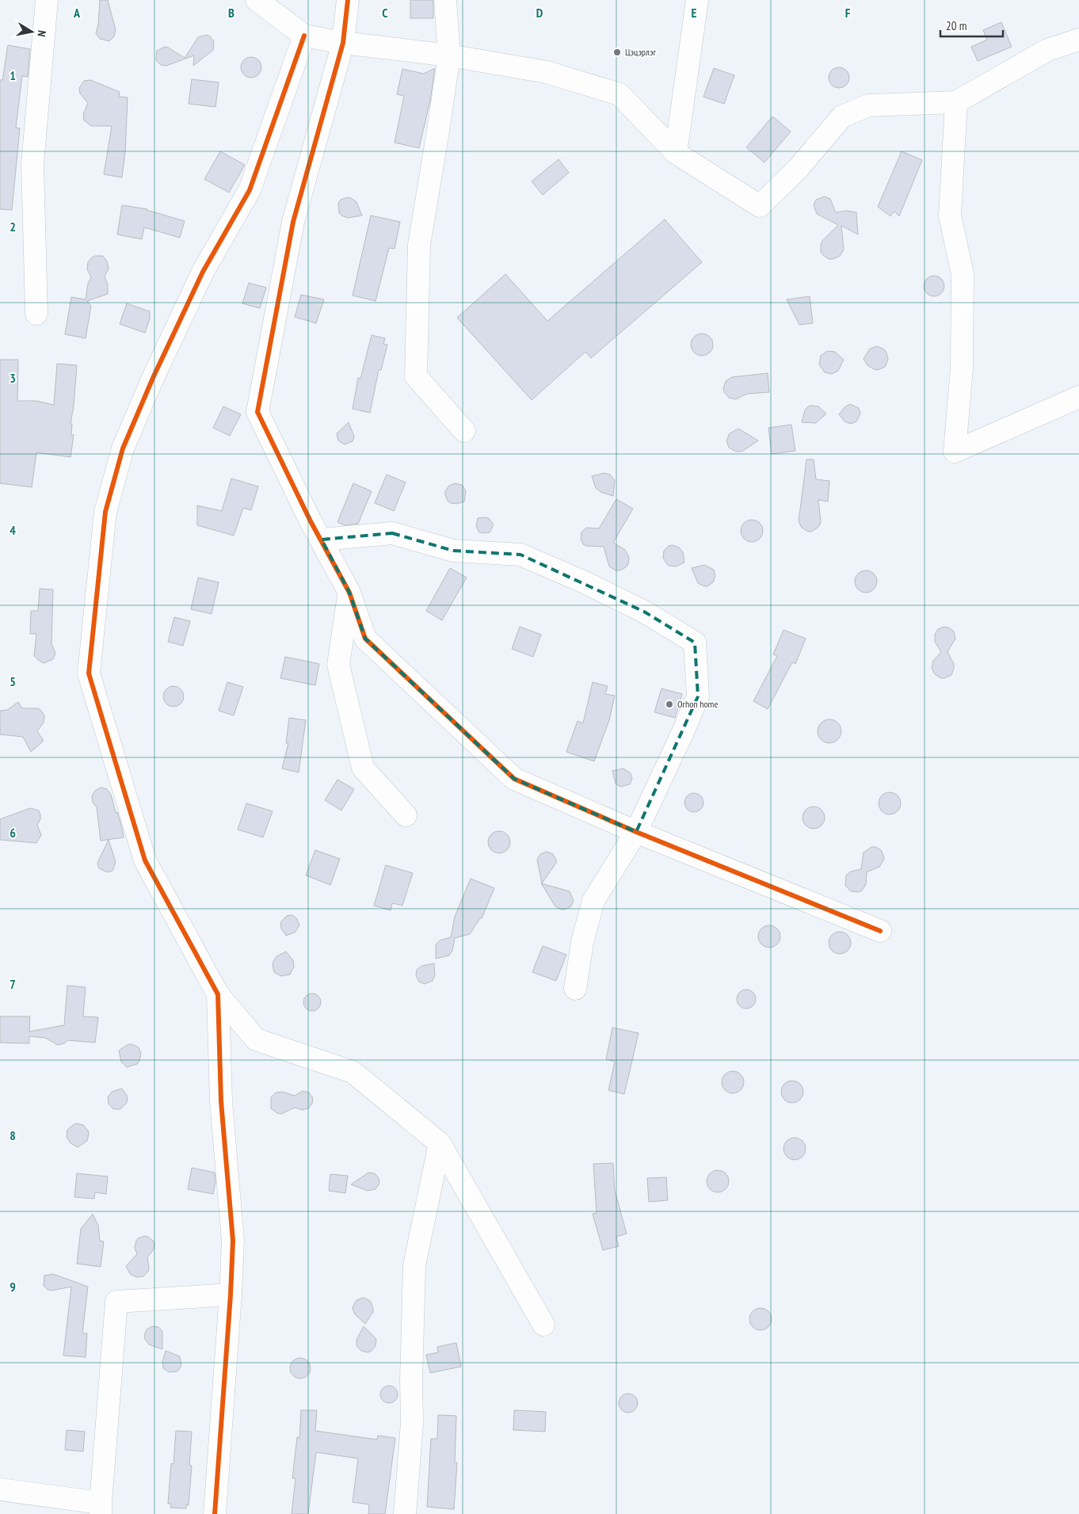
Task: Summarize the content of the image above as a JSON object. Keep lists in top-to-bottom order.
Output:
{
  "places": ["Цэцэрлэг", "Orhon home"],
  "scale_bar": "20 m",
  "north": "right",
  "grid": {
    "columns": [
      "A",
      "B",
      "C",
      "D",
      "E",
      "F"
    ],
    "rows": [
      "1",
      "2",
      "3",
      "4",
      "5",
      "6",
      "7",
      "8",
      "9"
    ]
  }
}
